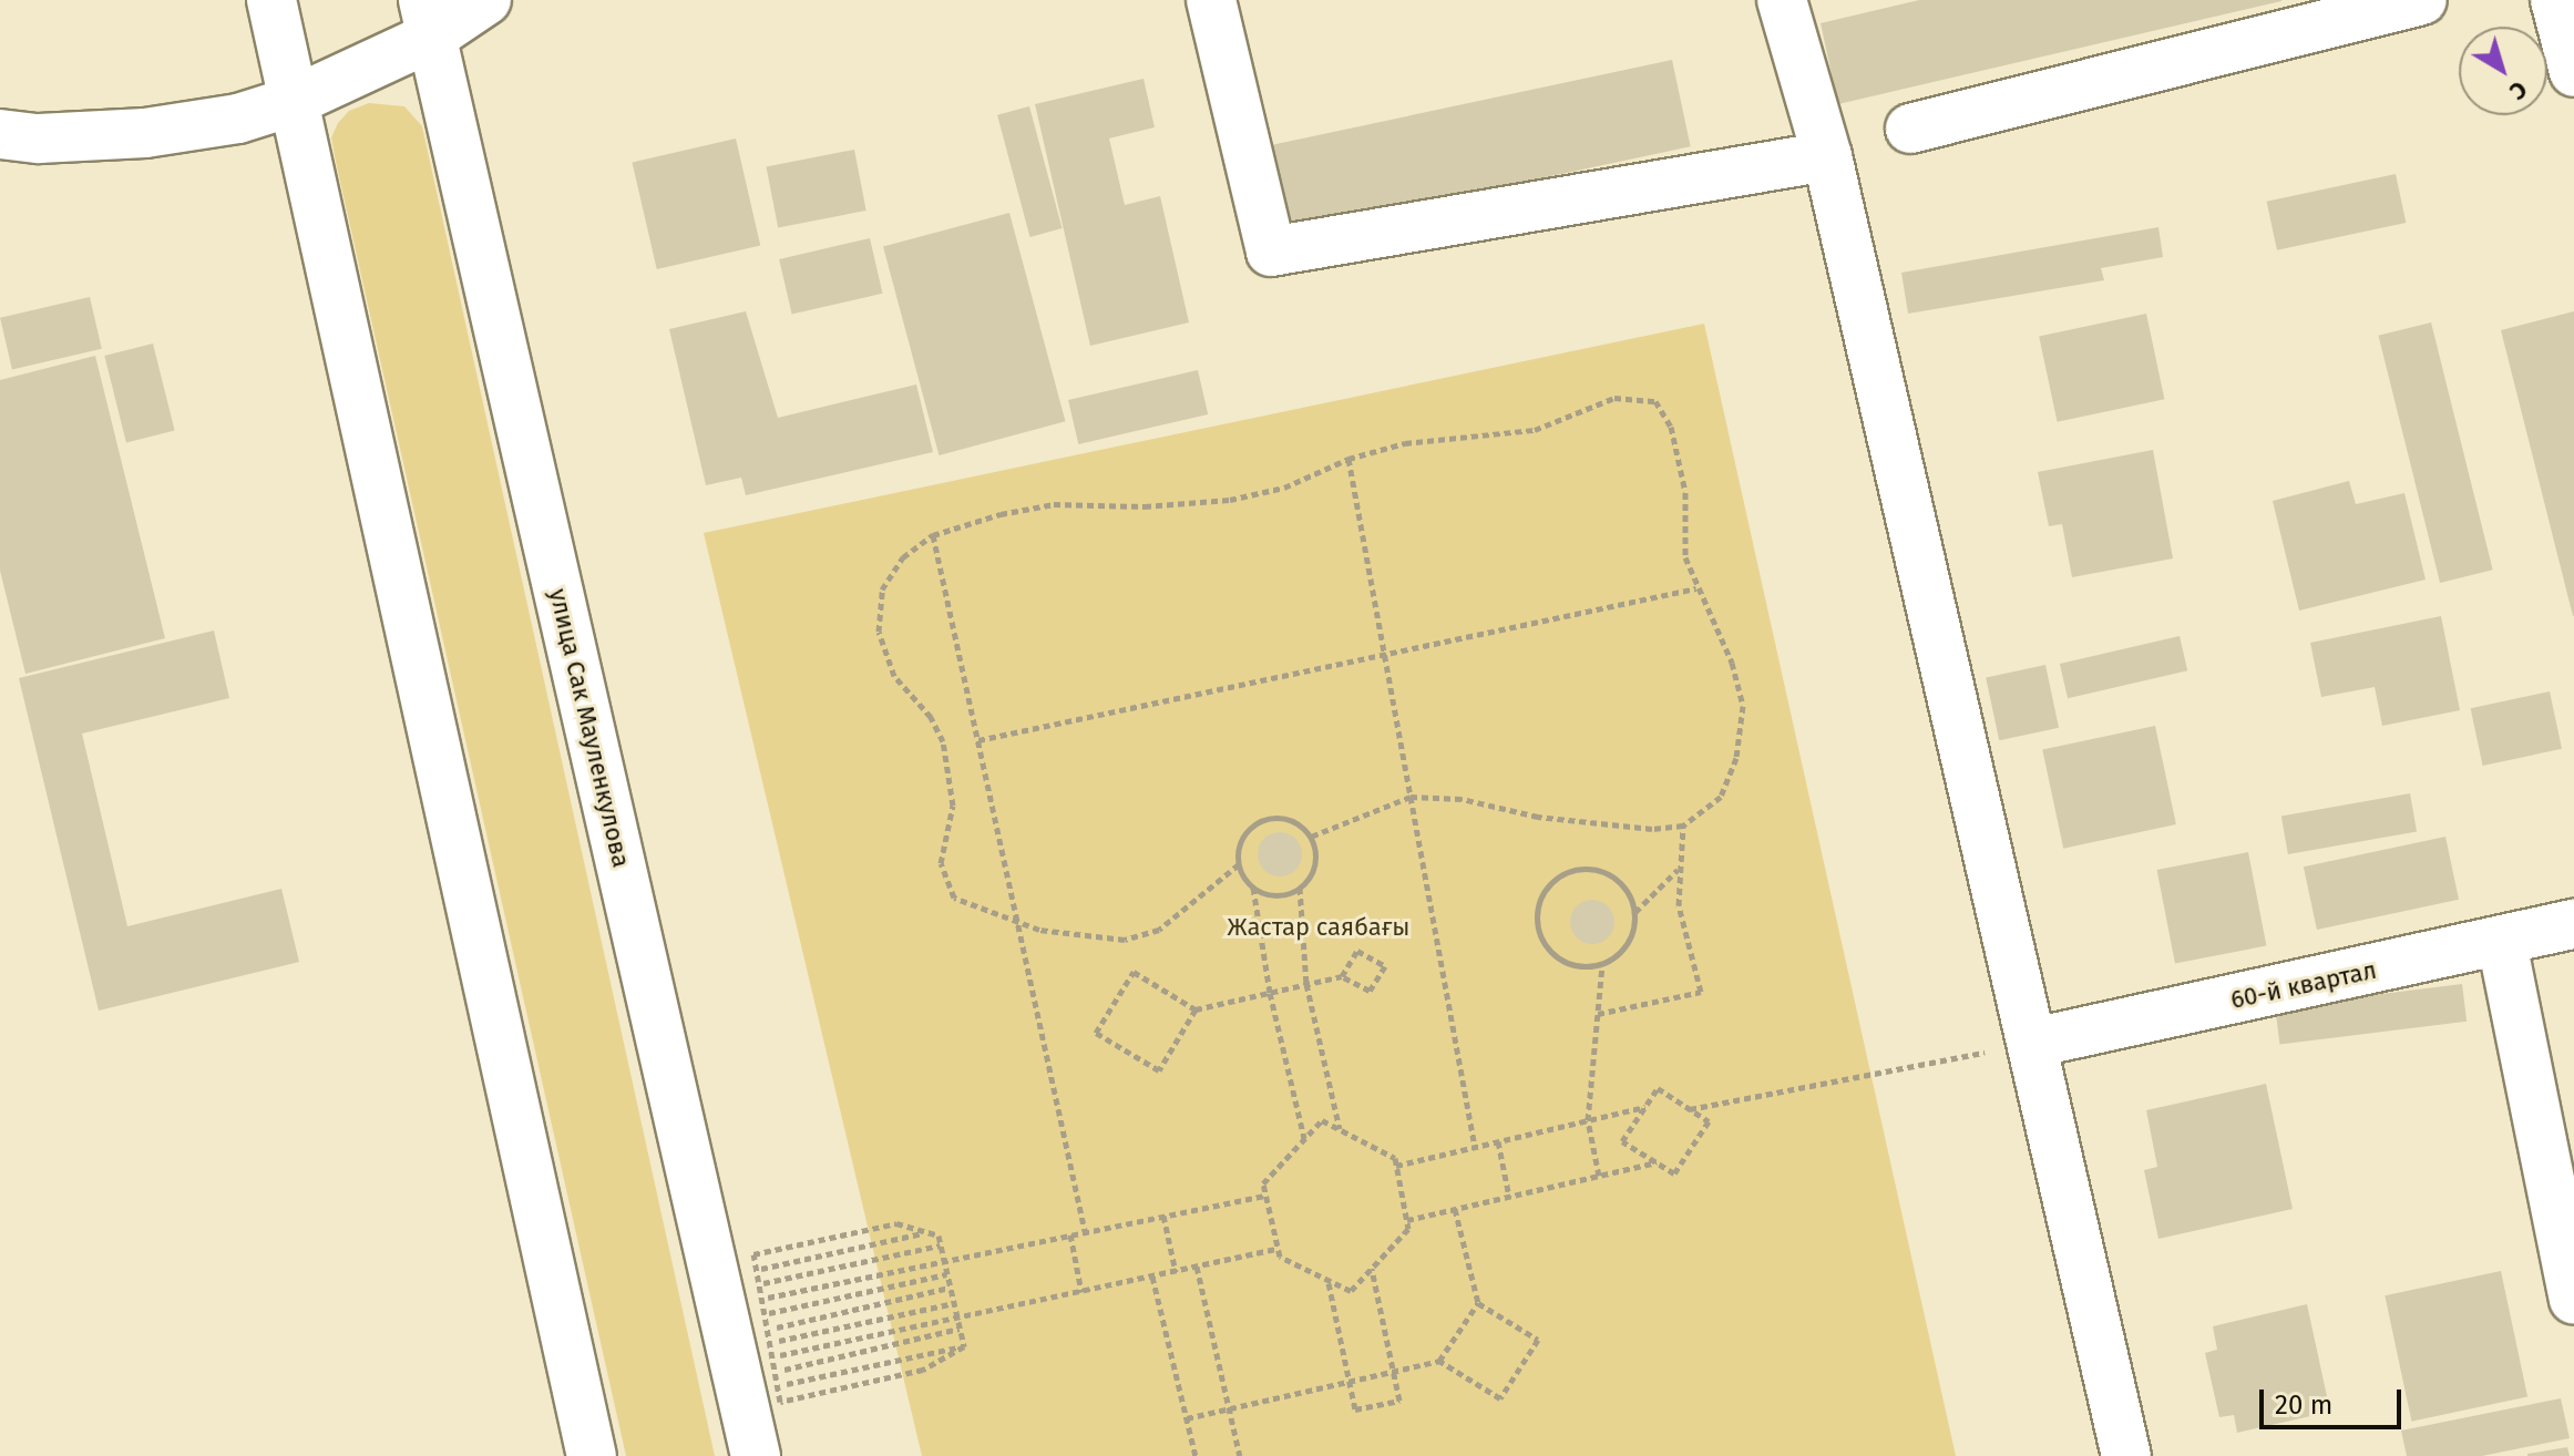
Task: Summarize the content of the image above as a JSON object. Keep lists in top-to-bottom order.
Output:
{
  "streets": {
    "street": ["улица Сак Мауленкулова", "60-й квартал"]
  },
  "parks": ["Жастар саябағы"],
  "scale_bar": "20 m",
  "north": "bottom right"
}
